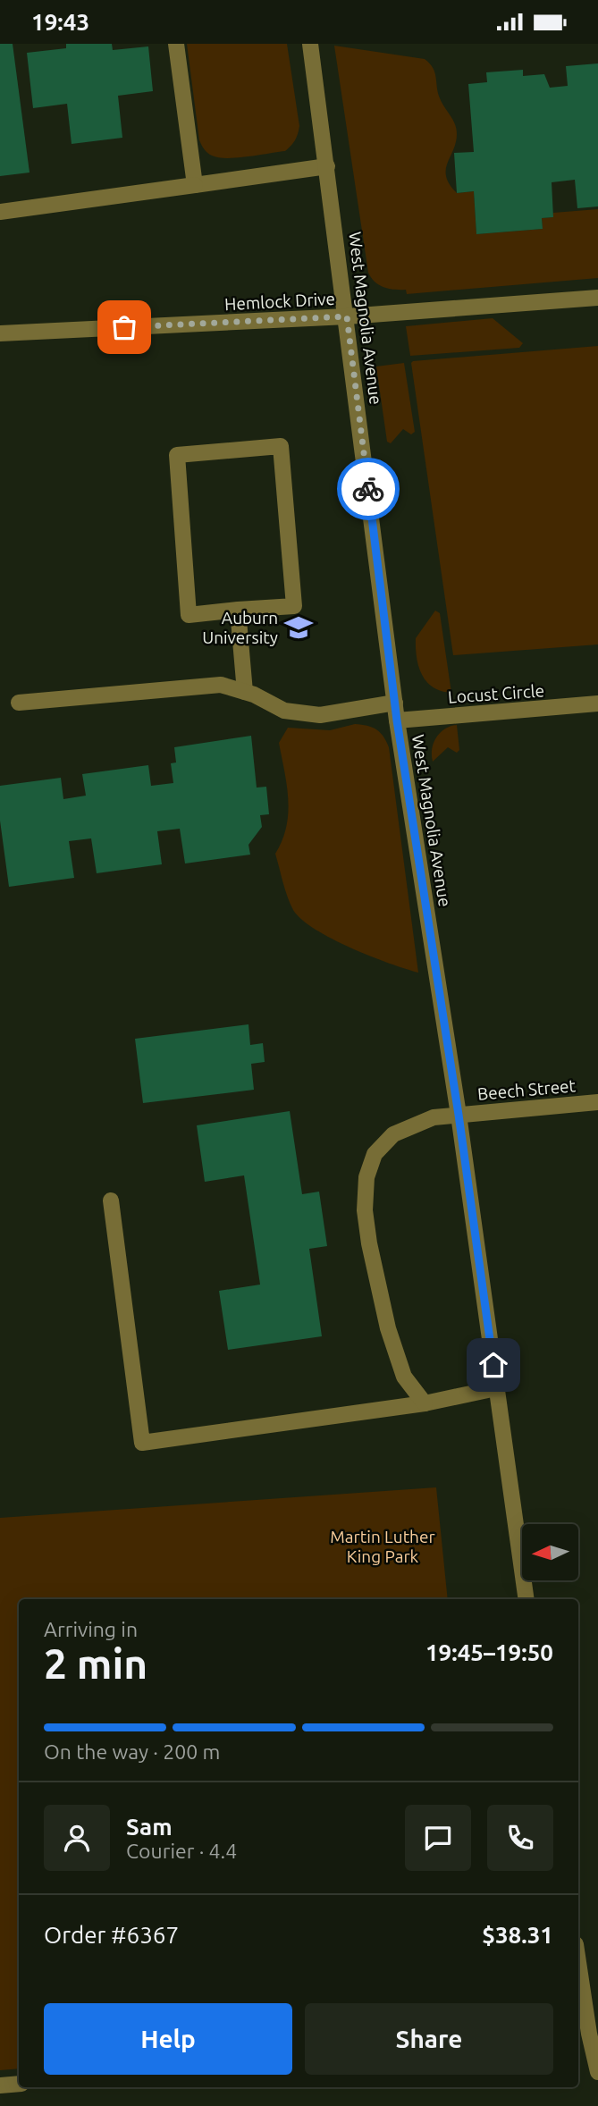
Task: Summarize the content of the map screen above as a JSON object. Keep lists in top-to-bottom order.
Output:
{
  "streets": {
    "street": [
      "Hemlock Drive",
      "West Magnolia Avenue",
      "Locust Circle",
      "Beech Street"
    ]
  },
  "crossings": [
    ["Hemlock Drive", "West Magnolia Avenue"],
    ["West Magnolia Avenue", "Locust Circle"],
    ["West Magnolia Avenue", "Beech Street"]
  ],
  "parks": ["Martin Luther King Park"],
  "places": {
    "school or university": ["Auburn University"]
  },
  "north": "left",
  "page": {
    "status": "19:43",
    "heading": ["2 min", "Arriving in", "19:45–19:50"],
    "panel": [
      "Sam",
      "Courier · 4.4",
      "Order #6367",
      "$38.31"
    ],
    "bar": "On the way · 200 m",
    "buttons": ["Help", "Share"]
  }
}
